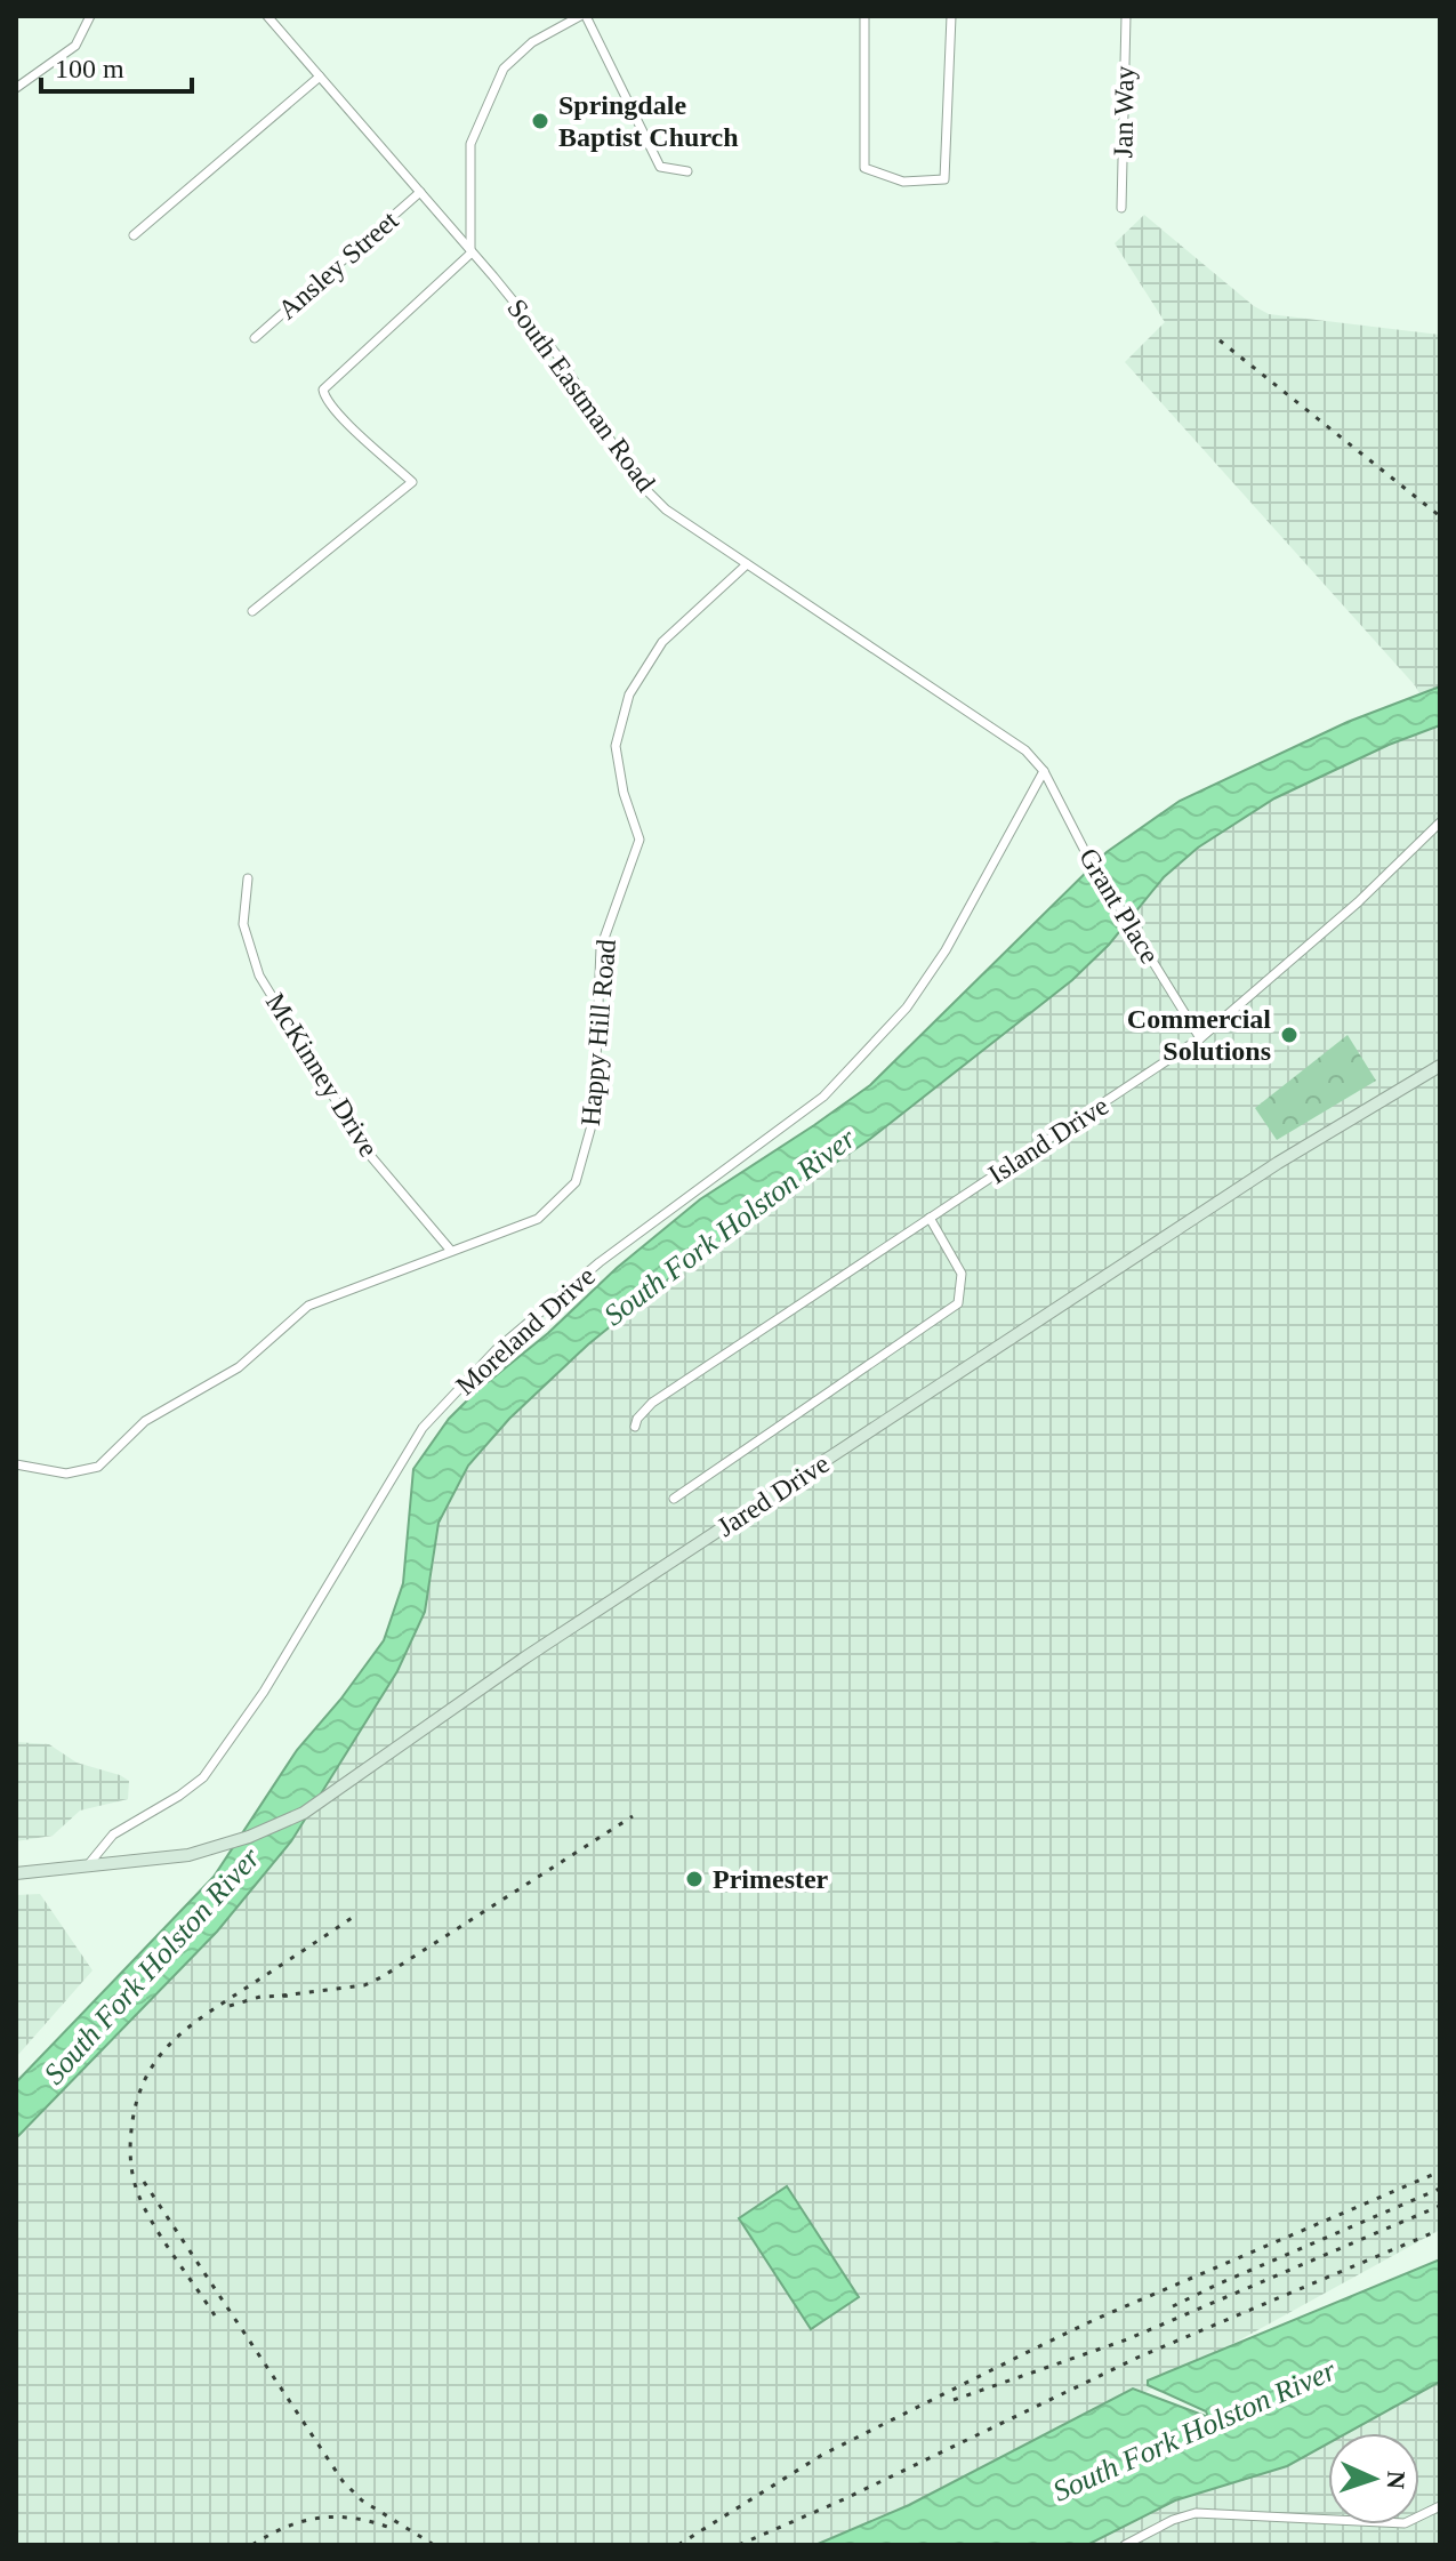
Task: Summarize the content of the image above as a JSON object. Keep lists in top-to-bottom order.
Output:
{
  "streets": {
    "main road": ["Jared Drive"],
    "street": [
      "Jan Way",
      "Ansley Street",
      "South Eastman Road",
      "Grant Place",
      "Happy Hill Road",
      "McKinney Drive",
      "Island Drive",
      "Moreland Drive"
    ]
  },
  "crossings": [
    ["Ansley Street", "South Eastman Road"],
    ["South Eastman Road", "Grant Place"],
    ["South Eastman Road", "Happy Hill Road"],
    ["South Eastman Road", "Moreland Drive"],
    ["Grant Place", "Island Drive"],
    ["Grant Place", "Moreland Drive"],
    ["Happy Hill Road", "McKinney Drive"],
    ["Moreland Drive", "Jared Drive"]
  ],
  "water": ["South Fork Holston River"],
  "places": ["Springdale Baptist Church", "Commercial Solutions", "Primester"],
  "scale_bar": "100 m",
  "north": "right"
}
